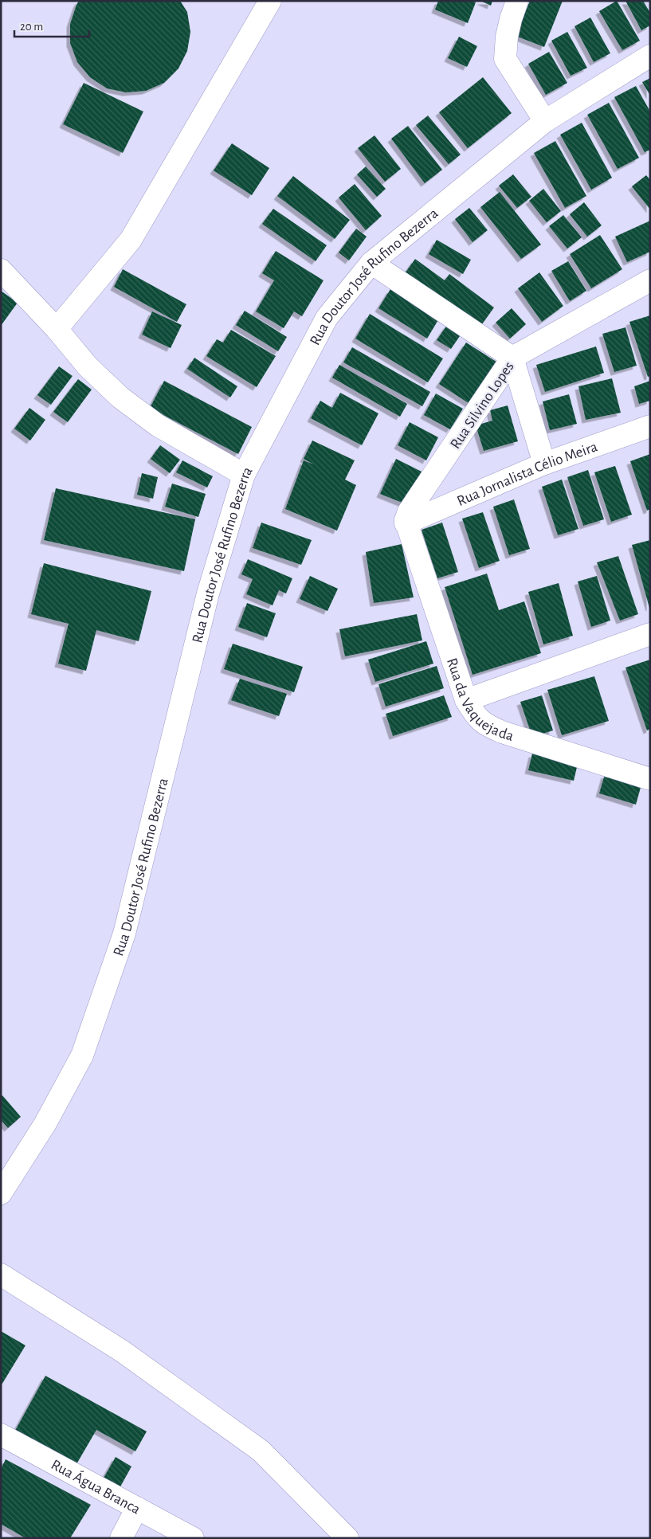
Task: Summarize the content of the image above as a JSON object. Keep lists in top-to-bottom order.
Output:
{
  "streets": {
    "street": [
      "Rua Doutor José Rufino Bezerra",
      "Rua Silvino Lopes",
      "Rua Jornalista Célio Meira",
      "Rua da Vaquejada",
      "Rua Água Branca"
    ]
  },
  "crossings": [
    ["Rua Silvino Lopes", "Rua Jornalista Célio Meira"],
    ["Rua Silvino Lopes", "Rua da Vaquejada"],
    ["Rua Jornalista Célio Meira", "Rua da Vaquejada"]
  ],
  "scale_bar": "20 m"
}
